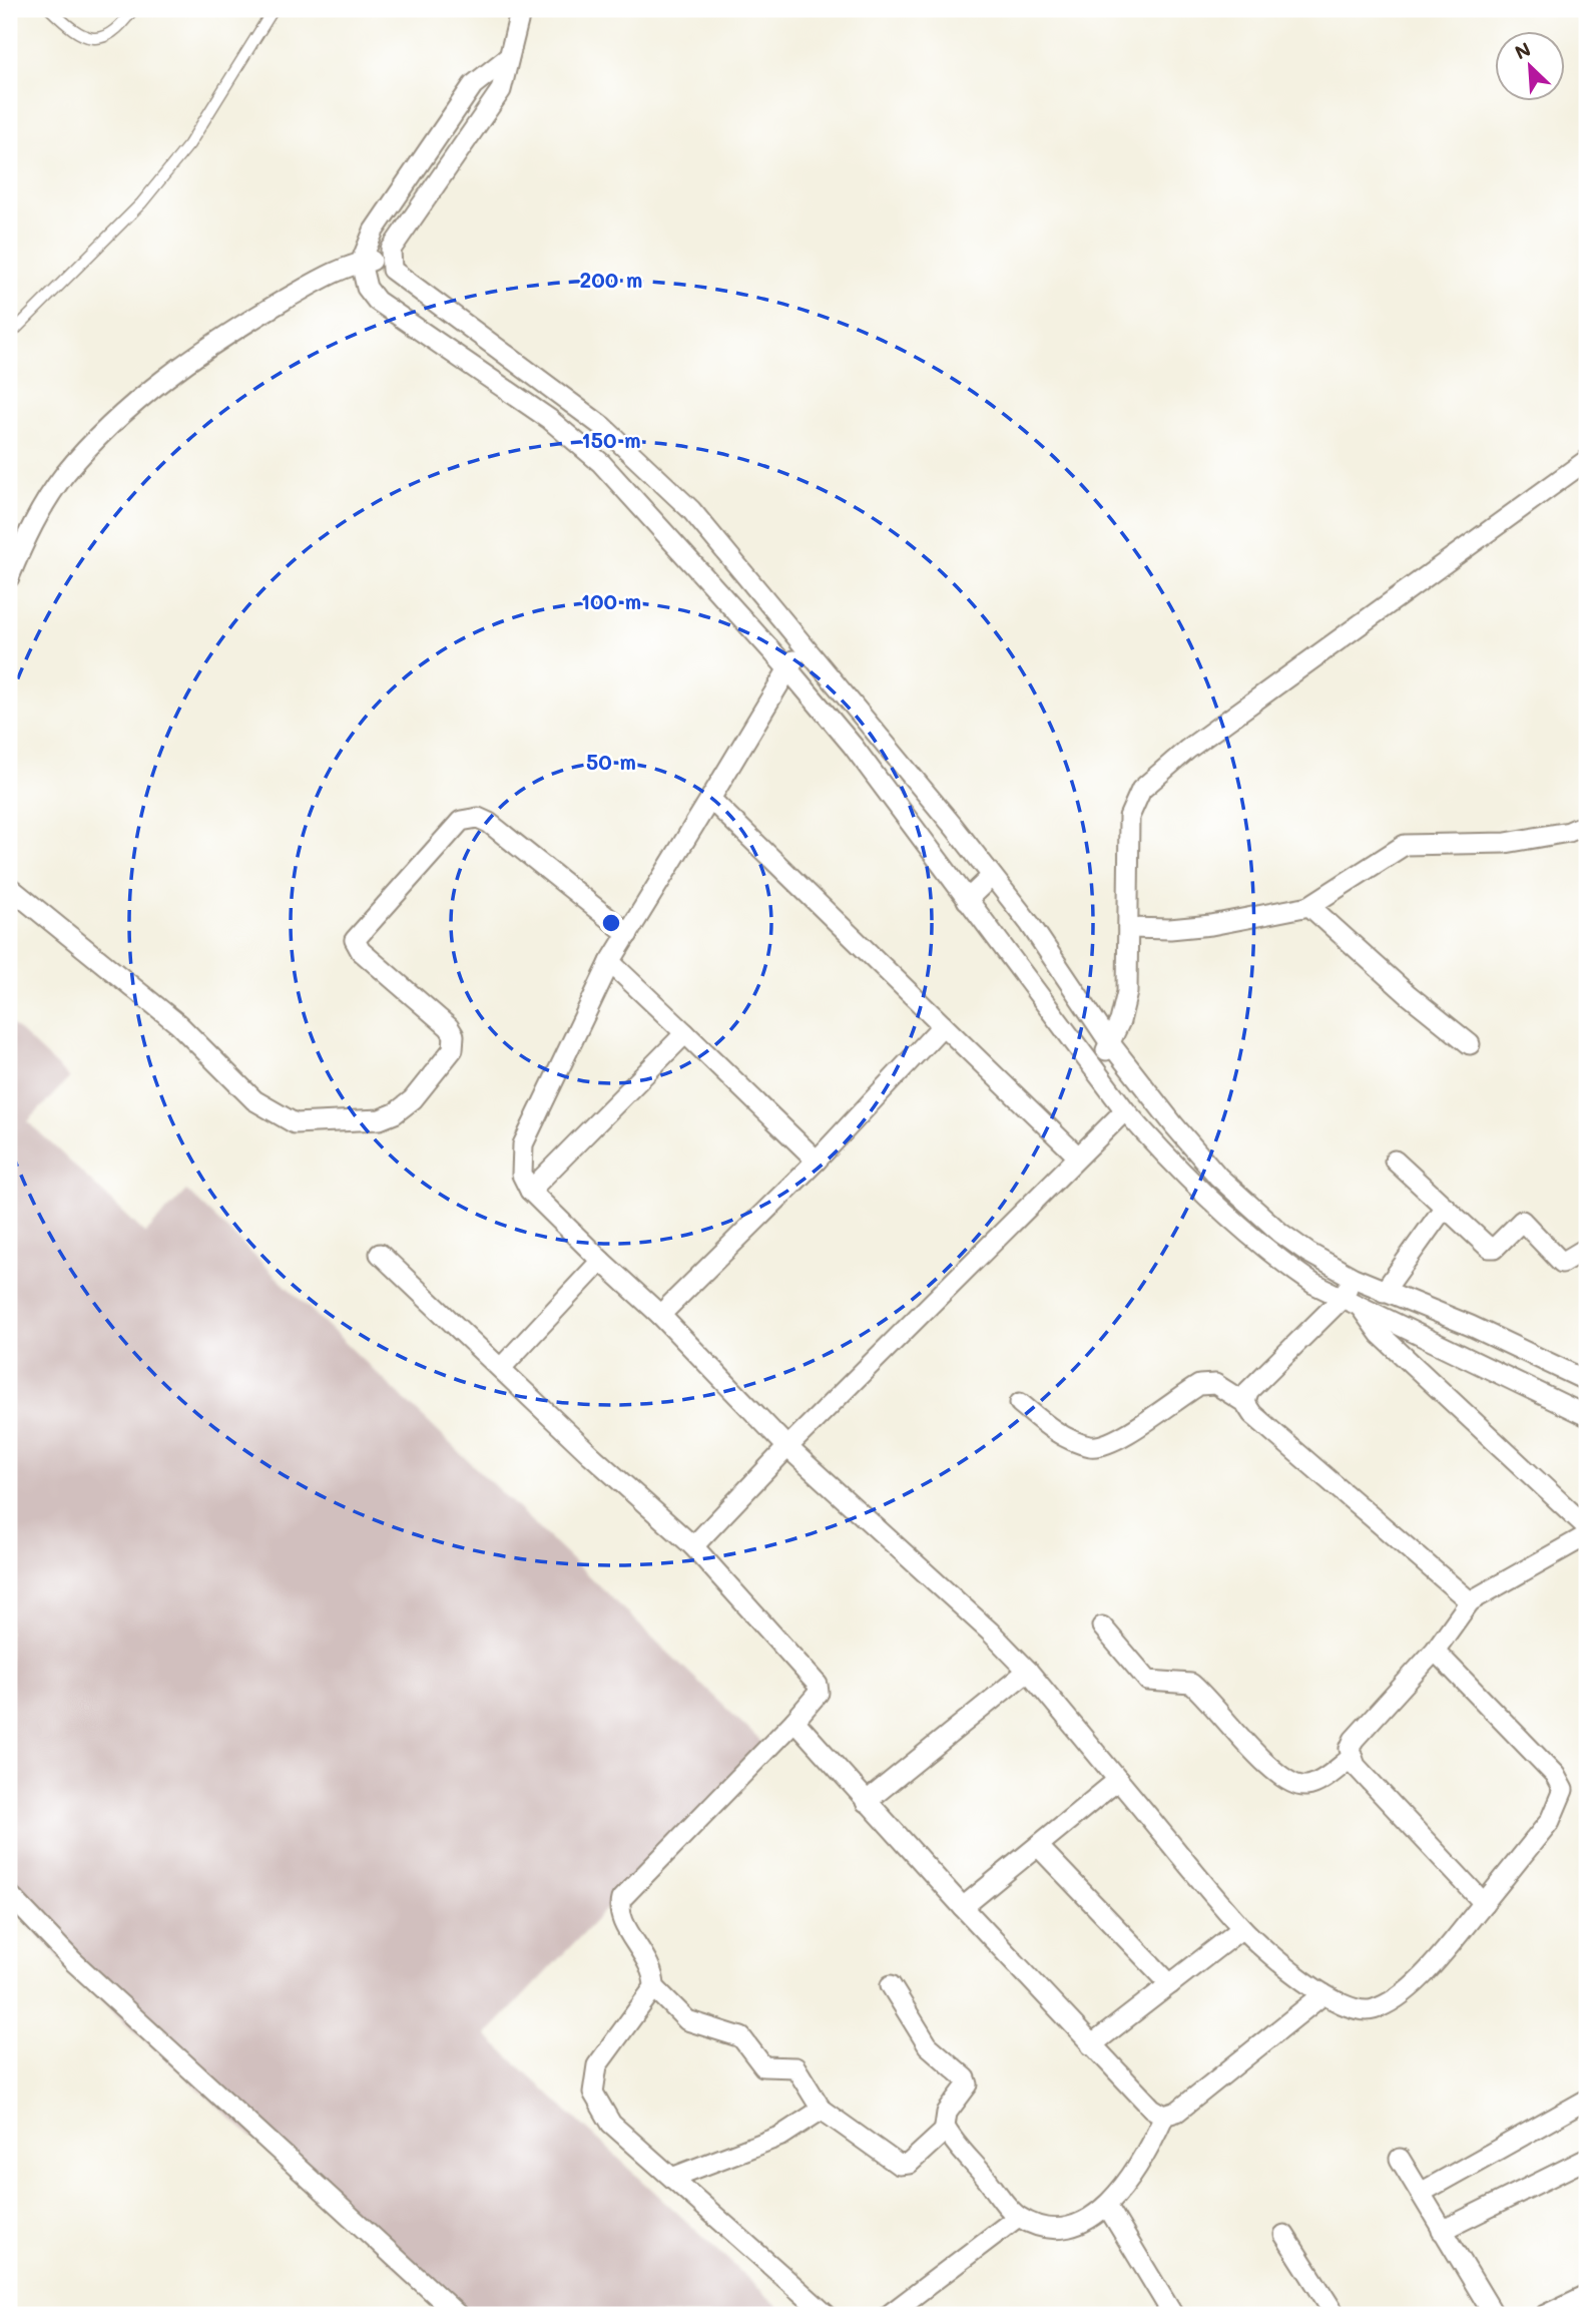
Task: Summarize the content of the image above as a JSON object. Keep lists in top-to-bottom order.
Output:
{
  "north": "top left",
  "rings": [
    "200 m",
    "150 m",
    "100 m",
    "50 m"
  ]
}
